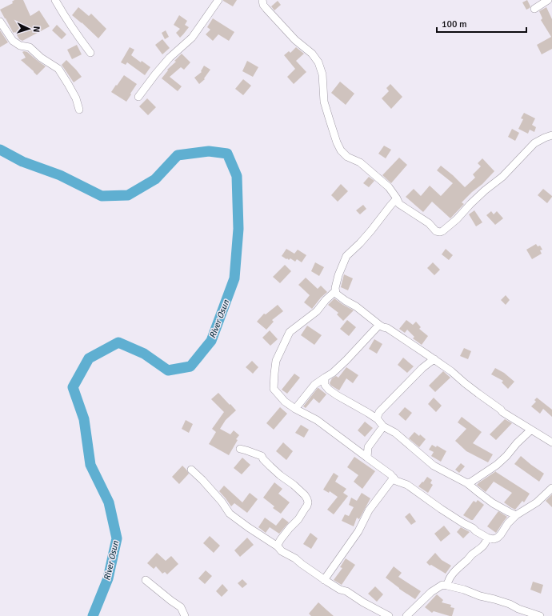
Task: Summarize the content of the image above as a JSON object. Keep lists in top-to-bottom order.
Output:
{
  "water": ["River Osun"],
  "scale_bar": "100 m",
  "north": "right"
}
